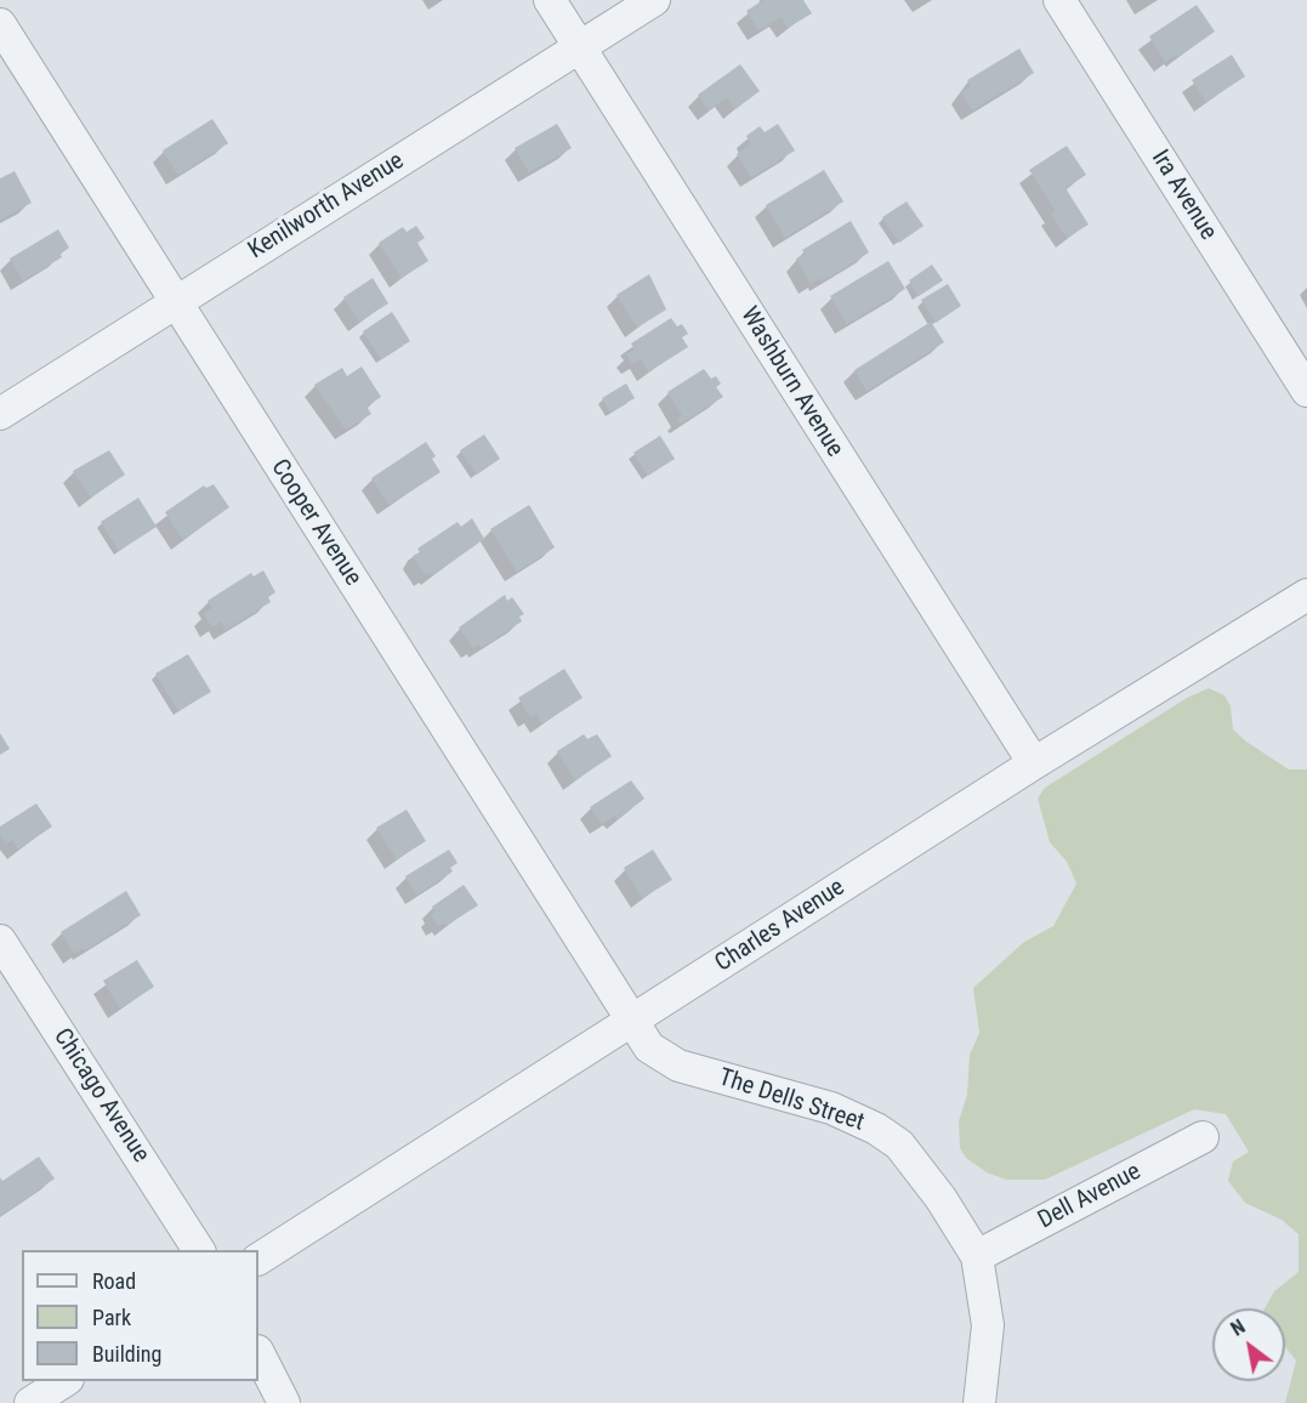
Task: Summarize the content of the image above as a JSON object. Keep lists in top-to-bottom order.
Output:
{
  "streets": {
    "street": [
      "Ira Avenue",
      "Kenilworth Avenue",
      "Washburn Avenue",
      "Cooper Avenue",
      "Charles Avenue",
      "Chicago Avenue",
      "The Dells Street",
      "Dell Avenue"
    ]
  },
  "crossings": [
    ["Kenilworth Avenue", "Washburn Avenue"],
    ["Kenilworth Avenue", "Cooper Avenue"],
    ["Washburn Avenue", "Charles Avenue"],
    ["Cooper Avenue", "Charles Avenue"],
    ["Cooper Avenue", "The Dells Street"],
    ["Charles Avenue", "The Dells Street"],
    ["The Dells Street", "Dell Avenue"]
  ],
  "legend": ["Road", "Park", "Building"],
  "north": "top left"
}
